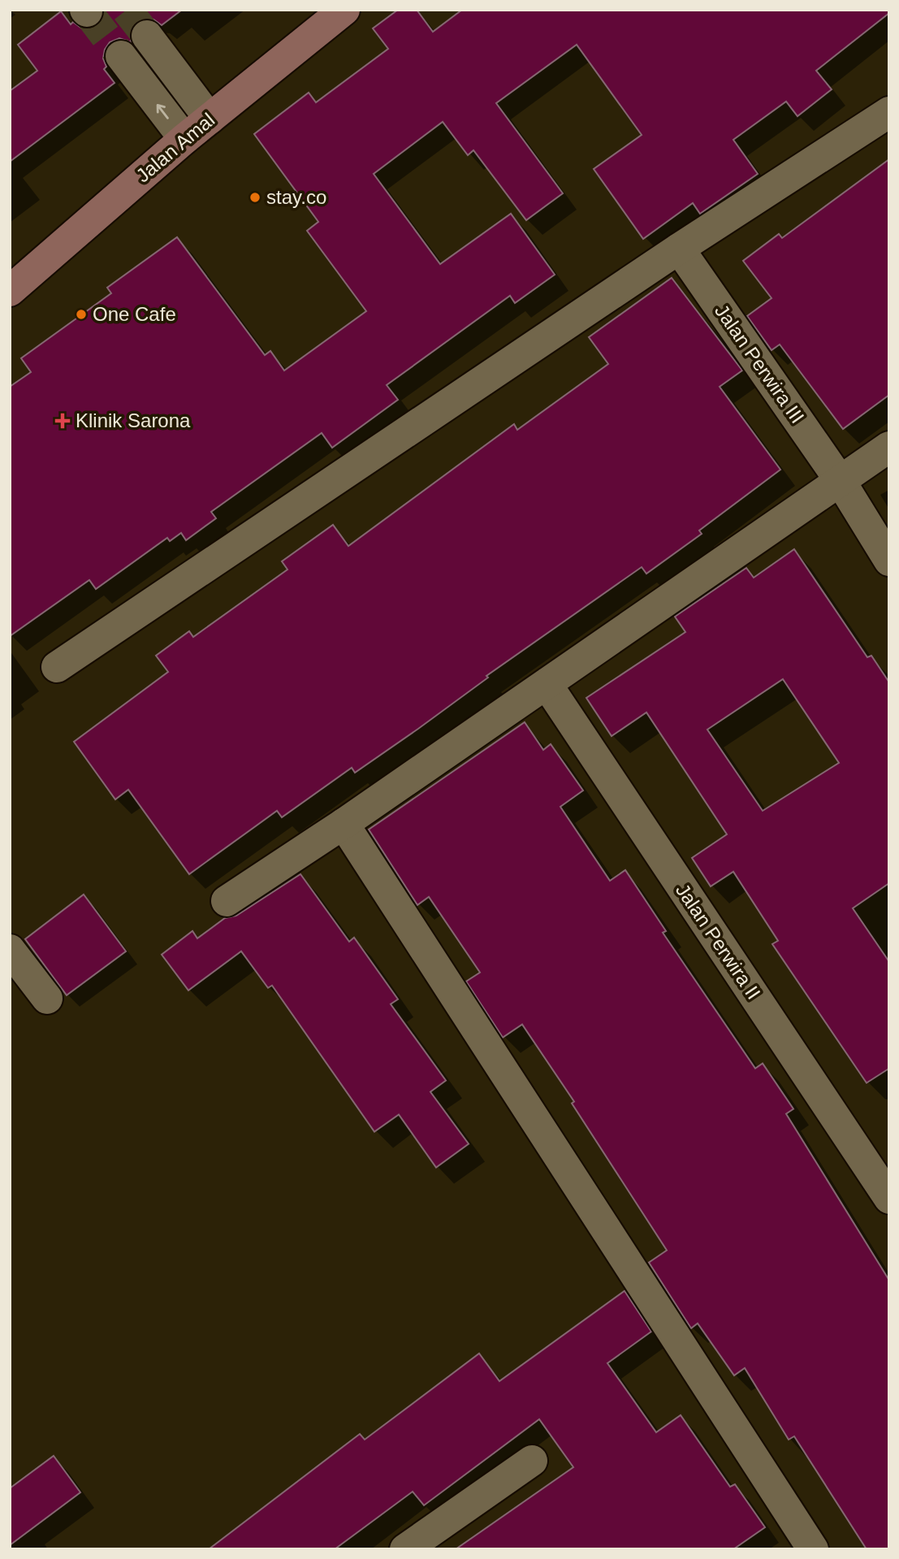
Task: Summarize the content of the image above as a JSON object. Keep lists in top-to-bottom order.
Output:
{
  "streets": {
    "street": ["Jalan Amal", "Jalan Perwira III", "Jalan Perwira II"]
  },
  "places": {
    "other": ["stay.co", "One Cafe"],
    "health": ["Klinik Sarona"]
  }
}
